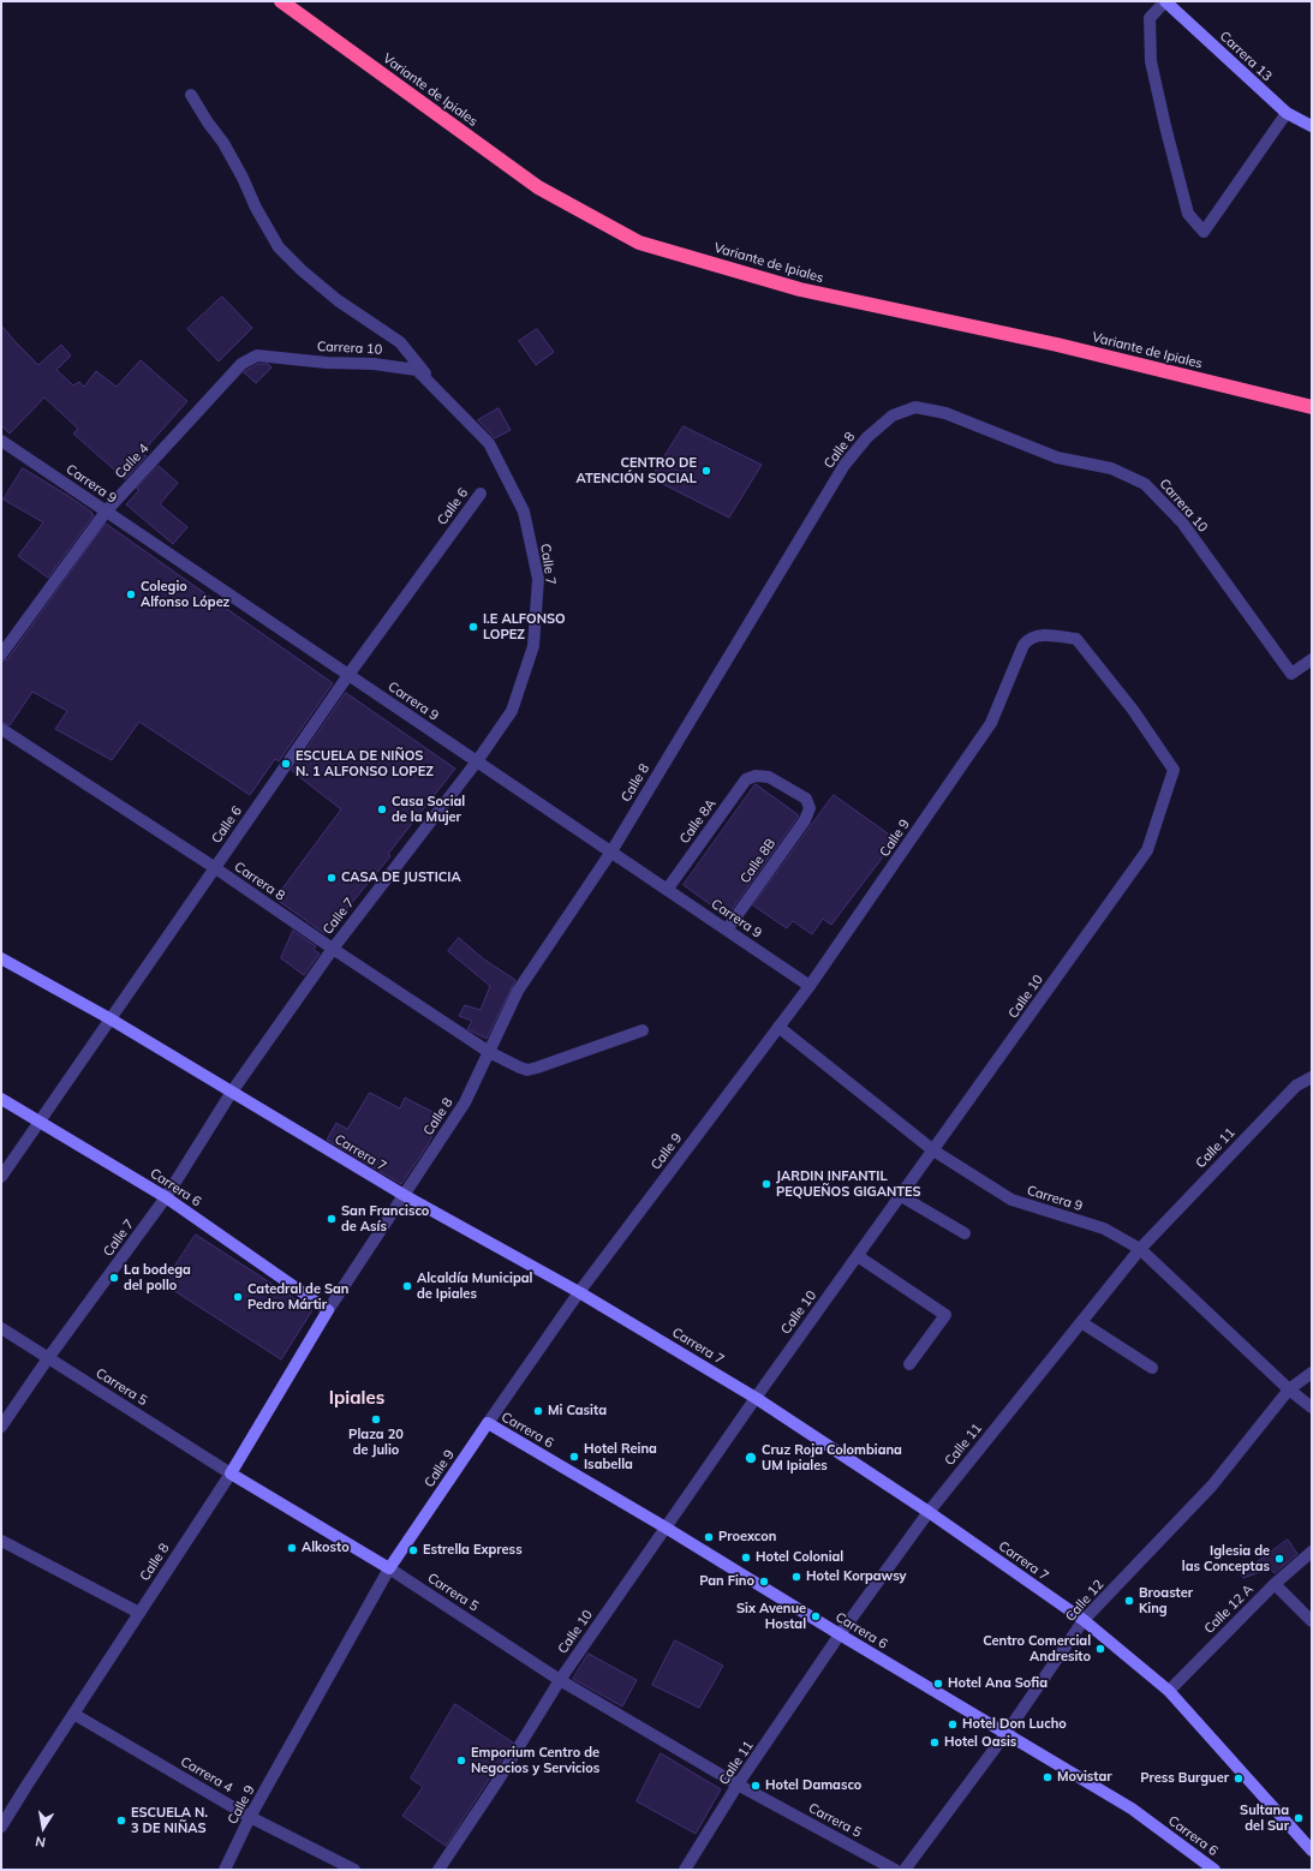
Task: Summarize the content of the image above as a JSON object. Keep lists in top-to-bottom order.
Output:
{
  "streets": {
    "highway": ["Variante de Ipiales"],
    "main road": [
      "Carrera 13",
      "Calle 8",
      "Calle 9",
      "Carrera 7",
      "Carrera 6",
      "Carrera 5"
    ],
    "street": [
      "Carrera 10",
      "Calle 4",
      "Carrera 9",
      "Calle 6",
      "Calle 7",
      "Calle 8A",
      "Calle 8B",
      "Carrera 8",
      "Calle 10",
      "Calle 11",
      "Calle 12",
      "Calle 12 A",
      "Carrera 4"
    ]
  },
  "crossings": [
    ["Carrera 10", "Calle 8"],
    ["Carrera 10", "Calle 4"],
    ["Carrera 10", "Calle 7"],
    ["Calle 8", "Carrera 9"],
    ["Calle 8", "Carrera 8"],
    ["Calle 8", "Carrera 7"],
    ["Calle 8", "Carrera 6"],
    ["Calle 8", "Carrera 5"],
    ["Calle 8", "Carrera 4"],
    ["Calle 4", "Carrera 9"],
    ["Carrera 9", "Calle 6"],
    ["Carrera 9", "Calle 7"],
    ["Carrera 9", "Calle 8A"],
    ["Carrera 9", "Calle 9"],
    ["Carrera 9", "Calle 8B"],
    ["Carrera 9", "Calle 10"],
    ["Carrera 9", "Calle 11"],
    ["Carrera 9", "Calle 12"],
    ["Calle 6", "Carrera 8"],
    ["Calle 6", "Carrera 7"],
    ["Calle 6", "Carrera 6"],
    ["Calle 7", "Carrera 8"],
    ["Calle 7", "Carrera 7"],
    ["Calle 7", "Carrera 6"],
    ["Calle 7", "Carrera 5"],
    ["Calle 8A", "Calle 8B"],
    ["Calle 9", "Calle 10"],
    ["Calle 9", "Carrera 7"],
    ["Calle 9", "Carrera 6"],
    ["Calle 9", "Carrera 5"],
    ["Calle 9", "Carrera 4"],
    ["Calle 10", "Carrera 7"],
    ["Calle 10", "Carrera 6"],
    ["Calle 10", "Carrera 5"],
    ["Calle 11", "Carrera 7"],
    ["Calle 11", "Carrera 6"],
    ["Calle 11", "Carrera 5"],
    ["Carrera 7", "Calle 12"],
    ["Carrera 7", "Calle 12 A"],
    ["Carrera 6", "Calle 12"]
  ],
  "districts": ["Ipiales"],
  "places": [
    "CENTRO DE ATENCIÓN SOCIAL",
    "Colegio Alfonso López",
    "I.E ALFONSO LOPEZ",
    "ESCUELA DE NIÑOS N. 1 ALFONSO LOPEZ",
    "Casa Social de la Mujer",
    "CASA DE JUSTICIA",
    "JARDIN INFANTIL PEQUEÑOS GIGANTES",
    "San Francisco de Asís",
    "La bodega del pollo",
    "Alcaldía Municipal de Ipiales",
    "Catedral de San Pedro Mártir",
    "Mi Casita",
    "Plaza 20 de Julio",
    "Hotel Reina Isabella",
    "Cruz Roja Colombiana UM Ipiales",
    "Proexcon",
    "Alkosto",
    "Estrella Express",
    "Hotel Colonial",
    "Iglesia de las Conceptas",
    "Hotel Korpawsy",
    "Pan Fino",
    "Broaster King",
    "Six Avenue Hostal",
    "Centro Comercial Andresito",
    "Hotel Ana Sofia",
    "Hotel Don Lucho",
    "Hotel Oasis",
    "Emporium Centro de Negocios y Servicios",
    "Movistar",
    "Press Burguer",
    "Hotel Damasco",
    "Sultana del Sur",
    "ESCUELA N. 3 DE NIÑAS"
  ],
  "north": "bottom"
}
